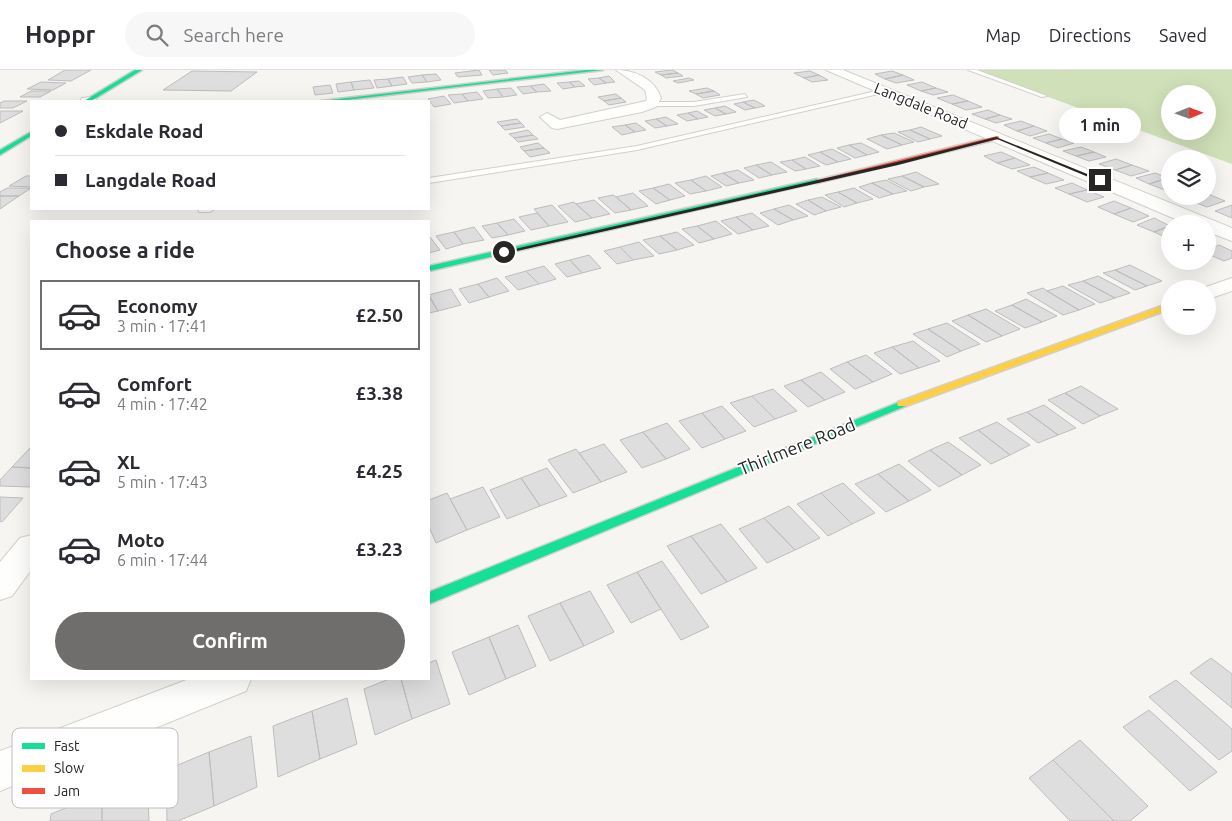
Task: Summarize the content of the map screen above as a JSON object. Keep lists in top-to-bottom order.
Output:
{
  "streets": {
    "street": ["Langdale Road", "Thirlmere Road"]
  },
  "legend": ["Fast", "Slow", "Jam"],
  "north": "right",
  "page": {
    "header": "Hoppr",
    "search": "Search here",
    "nav": ["Map", "Directions", "Saved"],
    "map_buttons": ["+", "−"],
    "banner": ["Eskdale Road", "Langdale Road"],
    "bubble": "1 min",
    "heading": "Choose a ride",
    "list": [
      {
        "name": "Economy",
        "note": "3 min · 17:41",
        "value": "£2.50"
      },
      {
        "name": "Comfort",
        "note": "4 min · 17:42",
        "value": "£3.38"
      },
      {
        "name": "XL",
        "note": "5 min · 17:43",
        "value": "£4.25"
      },
      {
        "name": "Moto",
        "note": "6 min · 17:44",
        "value": "£3.23"
      }
    ],
    "buttons": "Confirm"
  }
}
